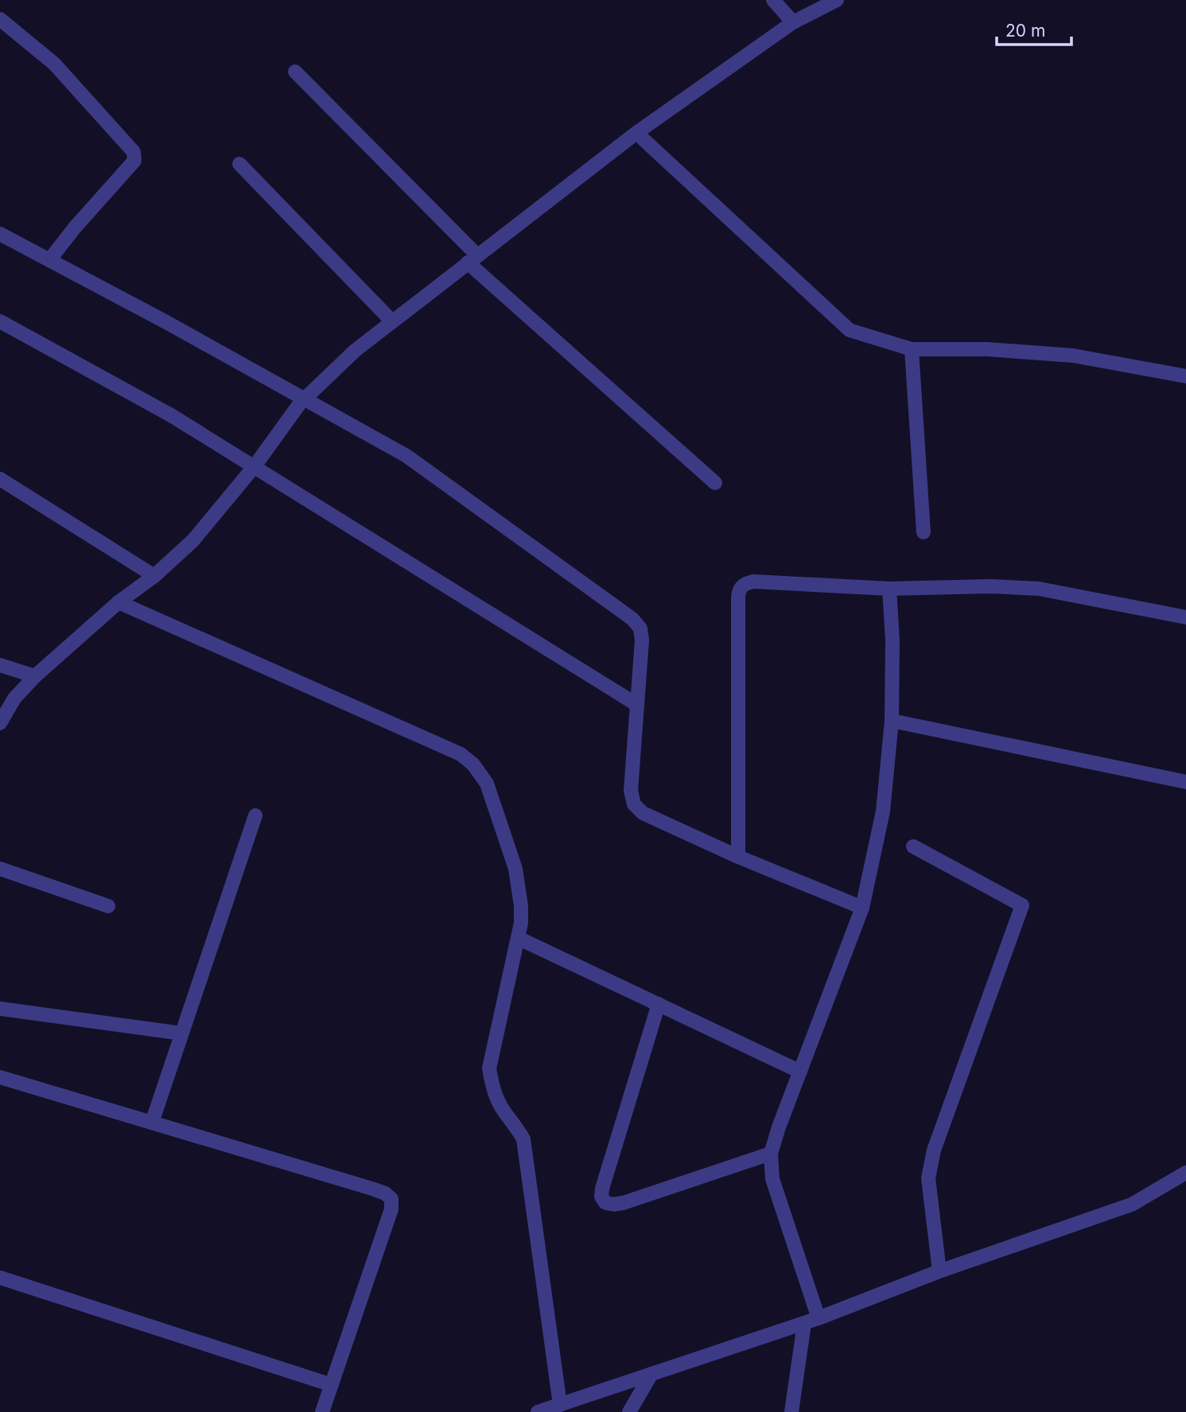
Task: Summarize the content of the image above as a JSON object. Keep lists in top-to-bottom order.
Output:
{
  "scale_bar": "20 m"
}
